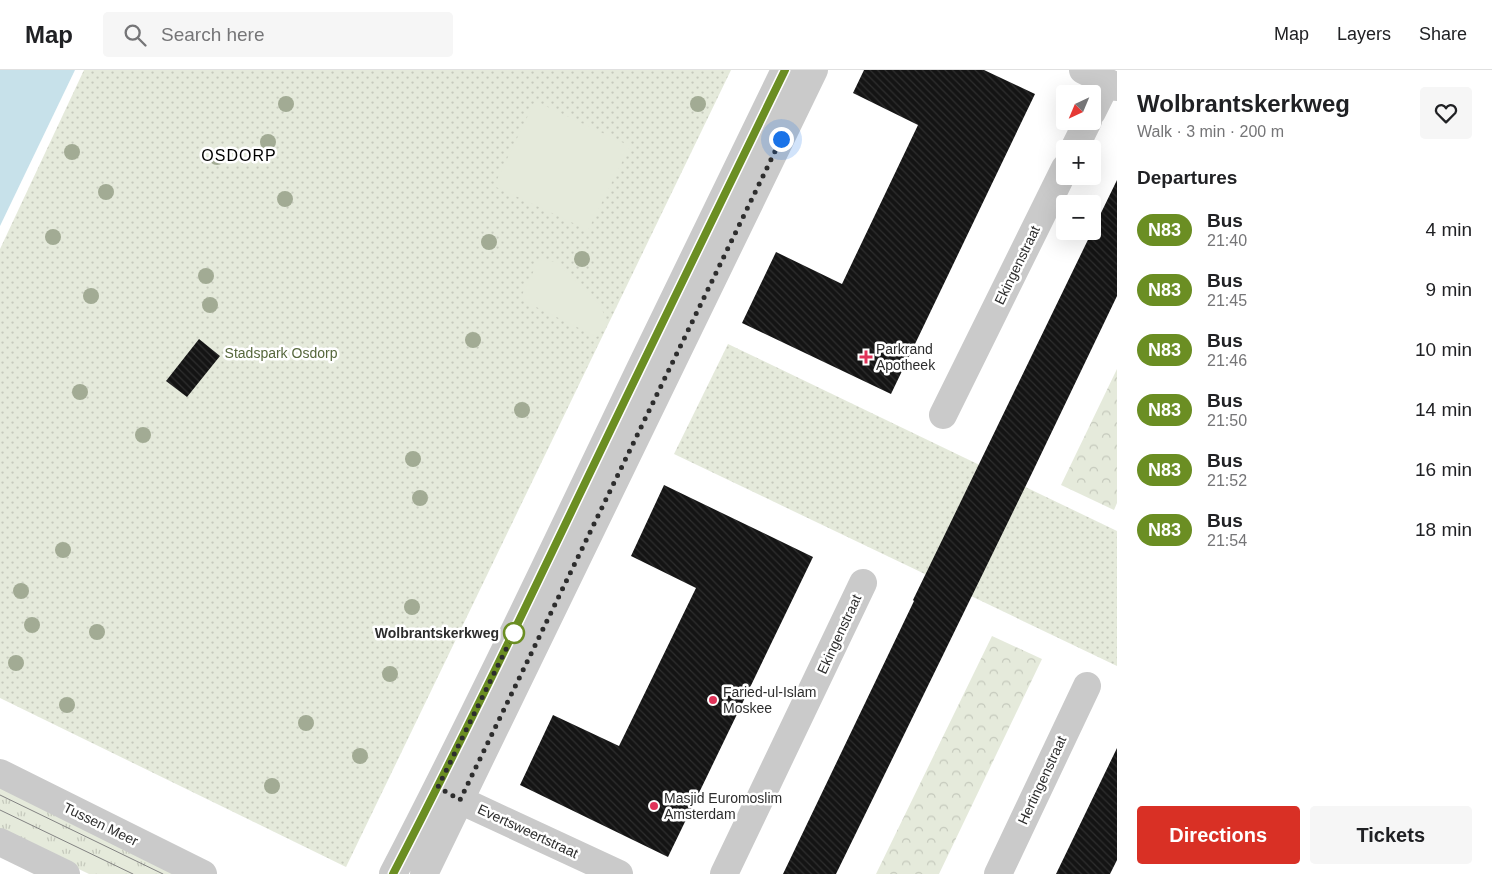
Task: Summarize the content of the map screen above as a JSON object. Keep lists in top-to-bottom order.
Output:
{
  "streets": {
    "street": [
      "Ekingenstraat",
      "Hertingenstraat",
      "Tussen Meer",
      "Evertsweertstraat"
    ]
  },
  "districts": ["OSDORP"],
  "parks": ["Stadspark Osdorp"],
  "places": {
    "health": ["Parkrand Apotheek"],
    "other": ["Wolbrantskerkweg", "Faried-ul-Islam Moskee", "Masjid Euromoslim Amsterdam"]
  },
  "lines": ["bus line N83"],
  "north": "bottom left",
  "page": {
    "header": "Map",
    "search": "Search here",
    "nav": ["Map", "Layers", "Share"],
    "heading": [
      ["Wolbrantskerkweg", "Walk · 3 min · 200 m"],
      "Departures"
    ],
    "map_buttons": ["+", "−"],
    "list": [
      {
        "mark": "N83",
        "name": "Bus",
        "note": "21:40",
        "value": "4 min"
      },
      {
        "mark": "N83",
        "name": "Bus",
        "note": "21:45",
        "value": "9 min"
      },
      {
        "mark": "N83",
        "name": "Bus",
        "note": "21:46",
        "value": "10 min"
      },
      {
        "mark": "N83",
        "name": "Bus",
        "note": "21:50",
        "value": "14 min"
      },
      {
        "mark": "N83",
        "name": "Bus",
        "note": "21:52",
        "value": "16 min"
      },
      {
        "mark": "N83",
        "name": "Bus",
        "note": "21:54",
        "value": "18 min"
      }
    ],
    "buttons": ["Directions", "Tickets"]
  }
}
